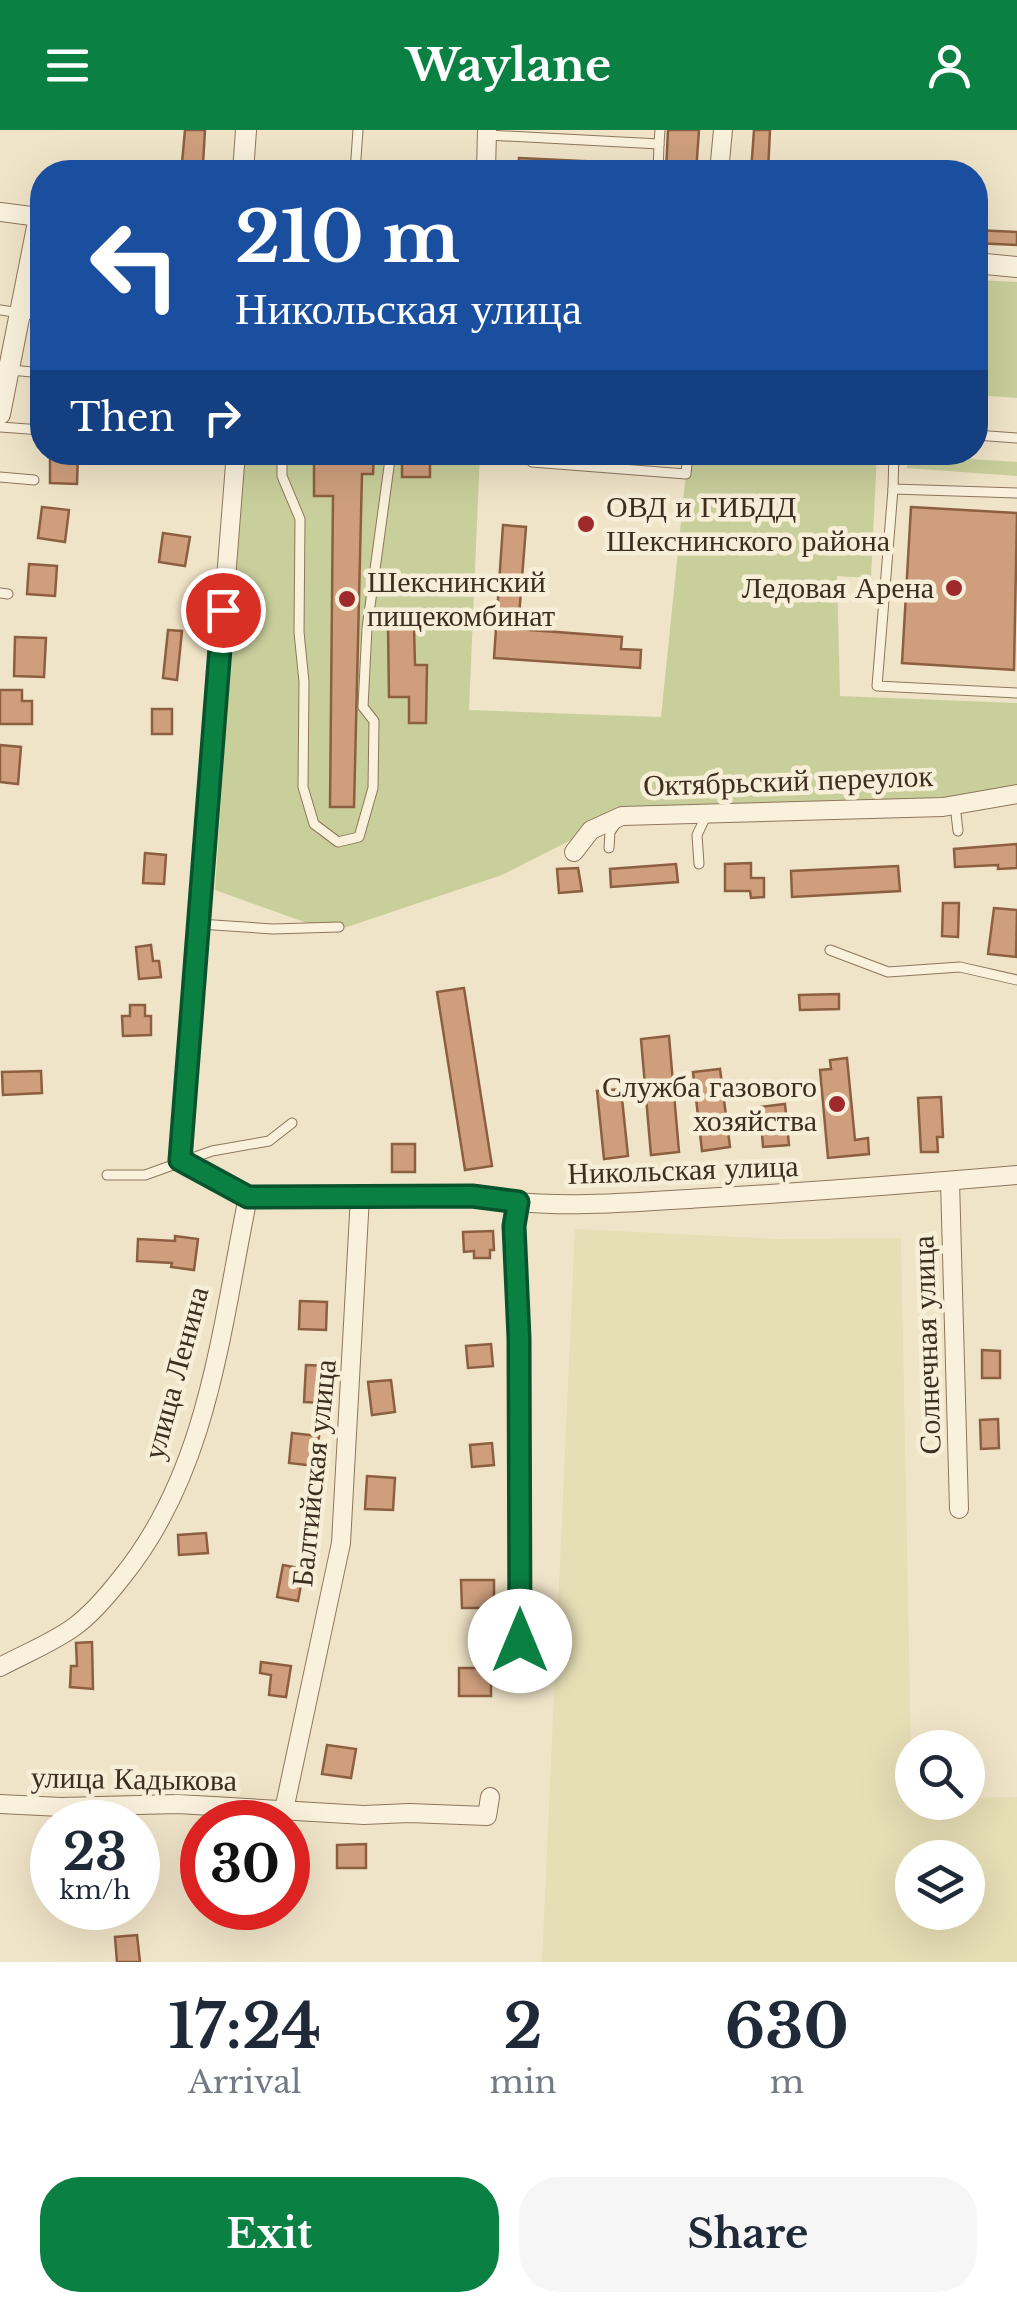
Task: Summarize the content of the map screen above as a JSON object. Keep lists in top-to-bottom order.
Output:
{
  "streets": {
    "street": [
      "Октябрьский переулок",
      "Никольская улица",
      "Солнечная улица",
      "улица Ленина",
      "Балтийская улица",
      "улица Кадыкова"
    ]
  },
  "crossings": [
    ["Никольская улица", "Солнечная улица"],
    ["Никольская улица", "улица Ленина"],
    ["Никольская улица", "Балтийская улица"]
  ],
  "places": [
    "ОВД и ГИБДД Шекснинского района",
    "Ледовая Арена",
    "Шекснинский пищекомбинат",
    "Служба газового хозяйства"
  ],
  "page": {
    "header": "Waylane",
    "turn": ["210 m", "Никольская улица"],
    "then": "Then",
    "speed": "23 km/h",
    "limit": "30",
    "eta": [
      "17:24",
      "Arrival",
      "2",
      "min",
      "630",
      "m"
    ],
    "buttons": ["Exit", "Share"]
  }
}
